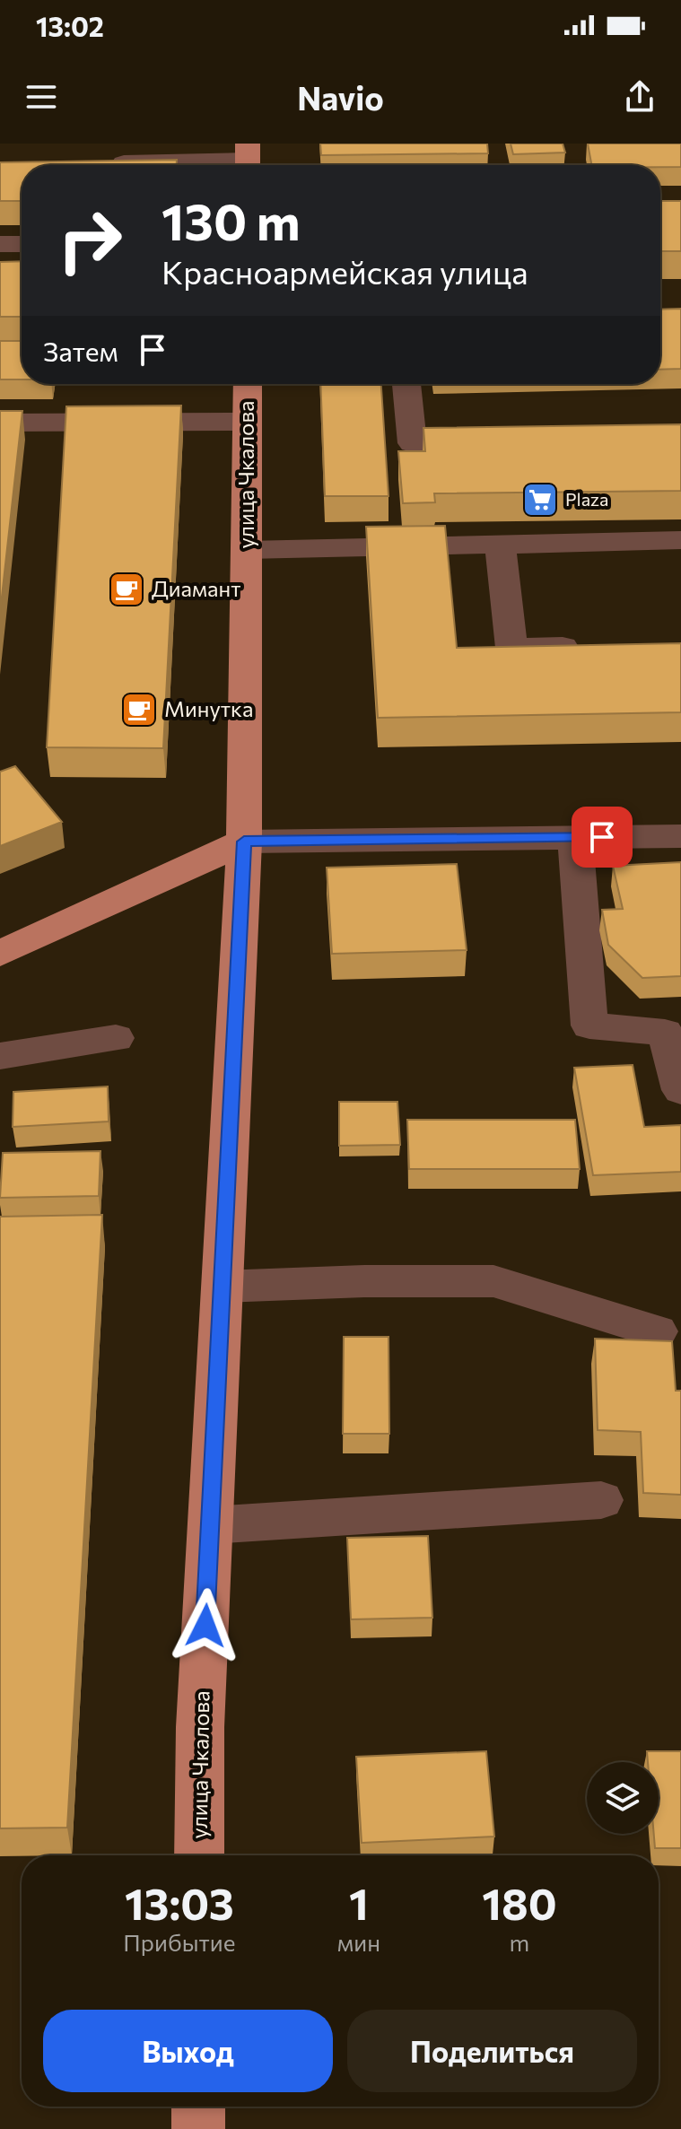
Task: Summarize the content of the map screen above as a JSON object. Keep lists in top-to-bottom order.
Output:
{
  "streets": {
    "main road": ["улица Чкалова"]
  },
  "places": {
    "supermarket": ["Plaza"],
    "cafe": ["Диамант", "Минутка"]
  },
  "page": {
    "status": "13:02",
    "header": "Navio",
    "turn": ["130 m", "Красноармейская улица"],
    "then": "Затем",
    "eta": [
      "13:03",
      "Прибытие",
      "1",
      "мин",
      "180",
      "m"
    ],
    "buttons": ["Выход", "Поделиться"]
  }
}
